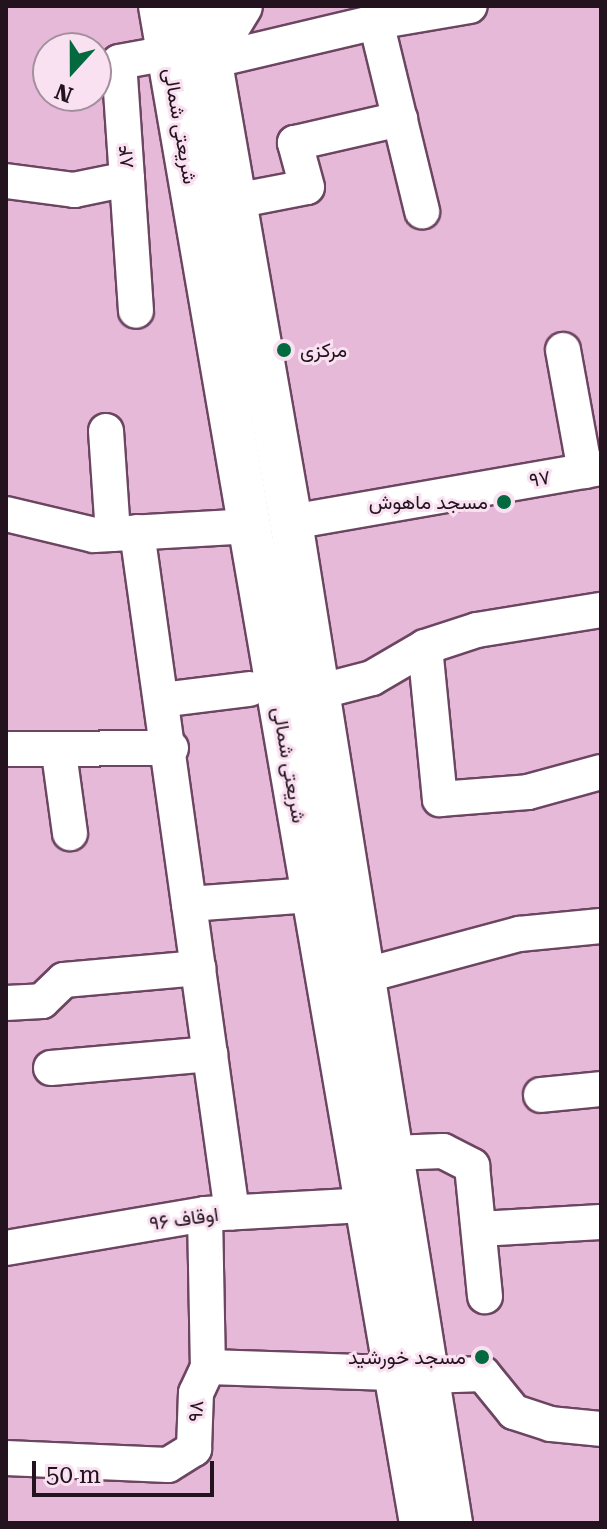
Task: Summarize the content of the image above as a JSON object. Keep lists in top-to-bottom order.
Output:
{
  "streets": {
    "main road": ["شریعتی شمالی"],
    "street": [
      "۸۴",
      "۹۷",
      "اوقاف ۹۶",
      "۹۸"
    ]
  },
  "crossings": [
    ["شریعتی شمالی", "۸۴"],
    ["شریعتی شمالی", "۹۷"],
    ["شریعتی شمالی", "اوقاف ۹۶"]
  ],
  "places": ["مرکزی", "مسجد ماهوش", "مسجد خورشید"],
  "scale_bar": "50 m",
  "north": "bottom"
}
